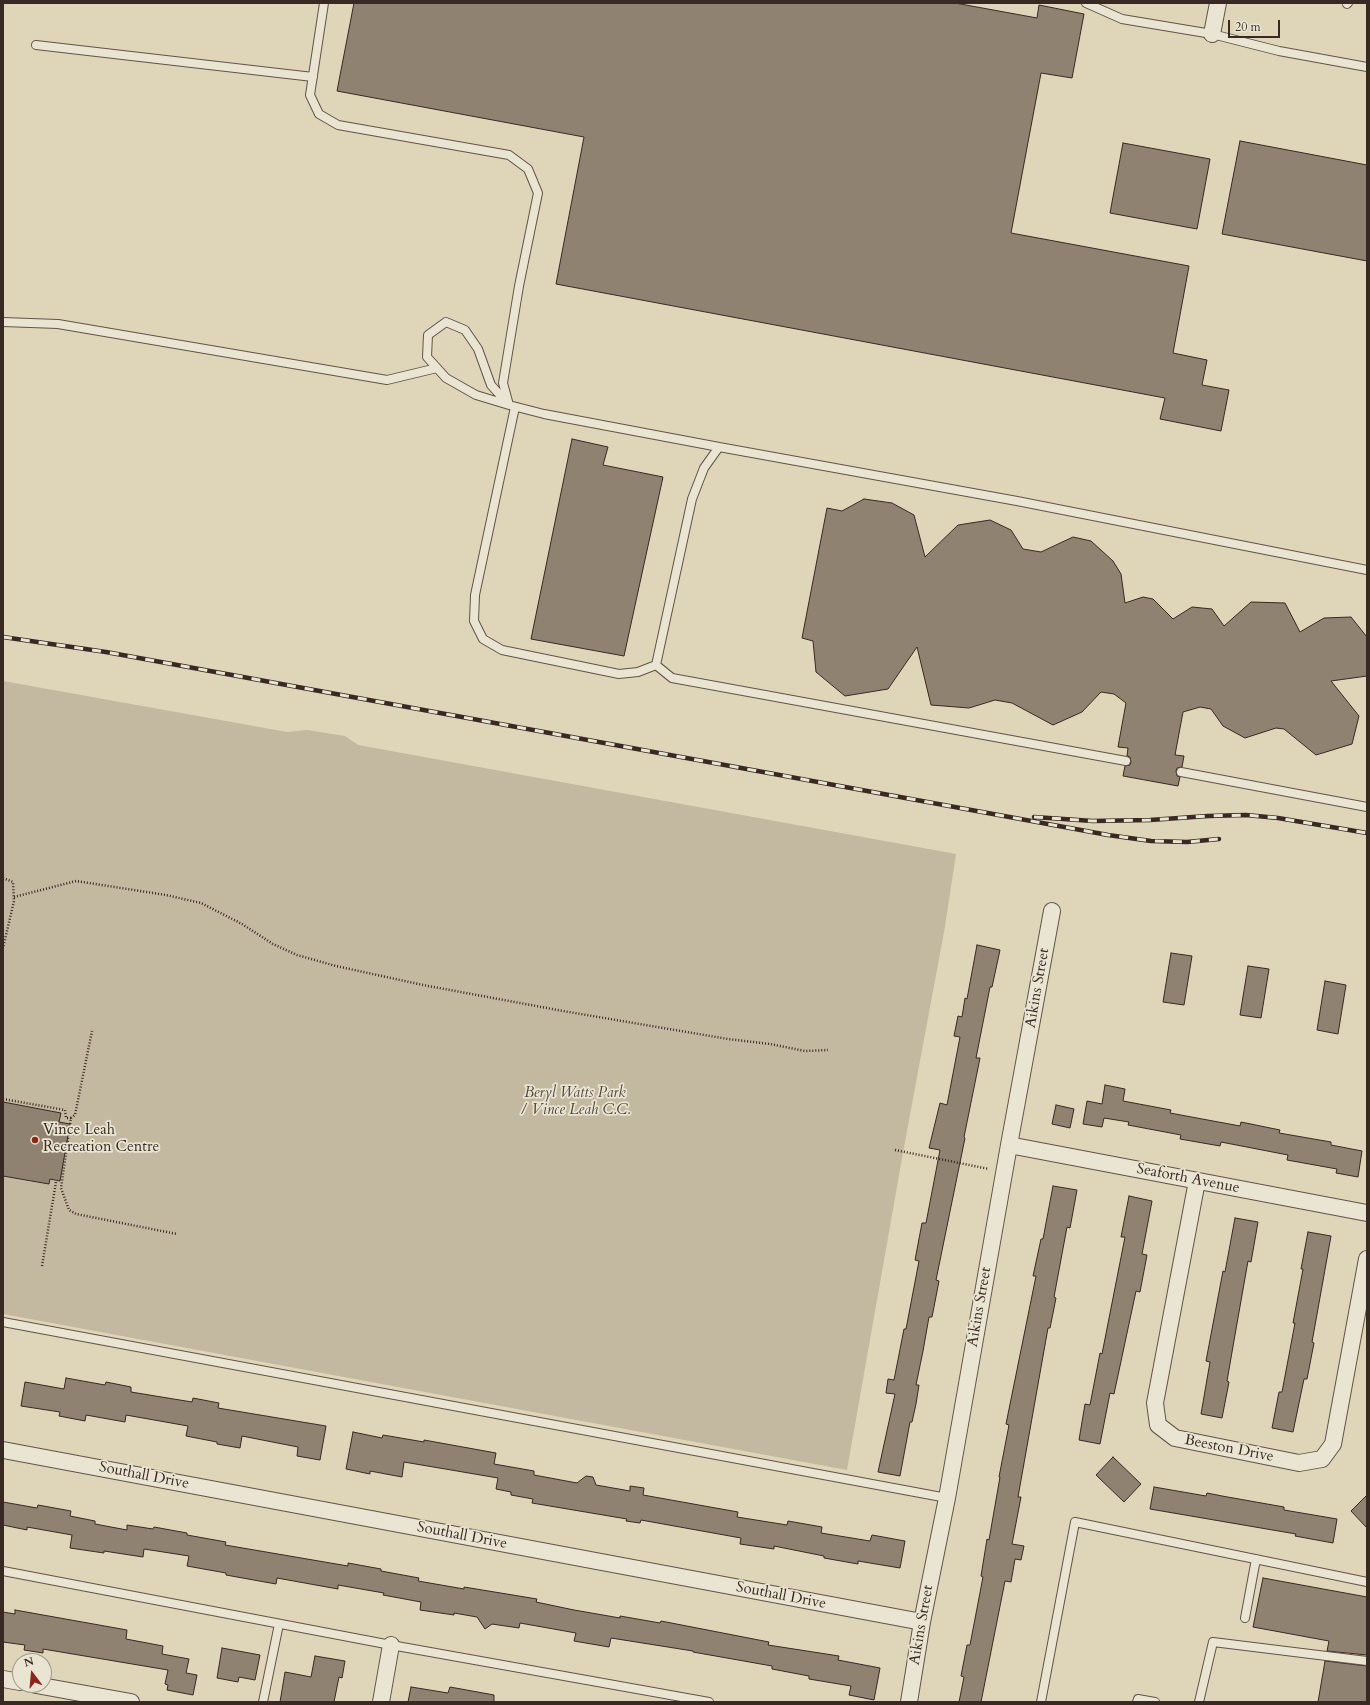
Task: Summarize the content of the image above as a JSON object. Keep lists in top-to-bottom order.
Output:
{
  "streets": {
    "street": [
      "Aikins Street",
      "Seaforth Avenue",
      "Beeston Drive",
      "Southall Drive"
    ]
  },
  "crossings": [
    ["Aikins Street", "Seaforth Avenue"],
    ["Aikins Street", "Southall Drive"],
    ["Seaforth Avenue", "Beeston Drive"]
  ],
  "parks": ["Beryl Watts Park / Vince Leah C.C."],
  "places": ["Vince Leah Recreation Centre"],
  "scale_bar": "20 m",
  "north": "top"
}
